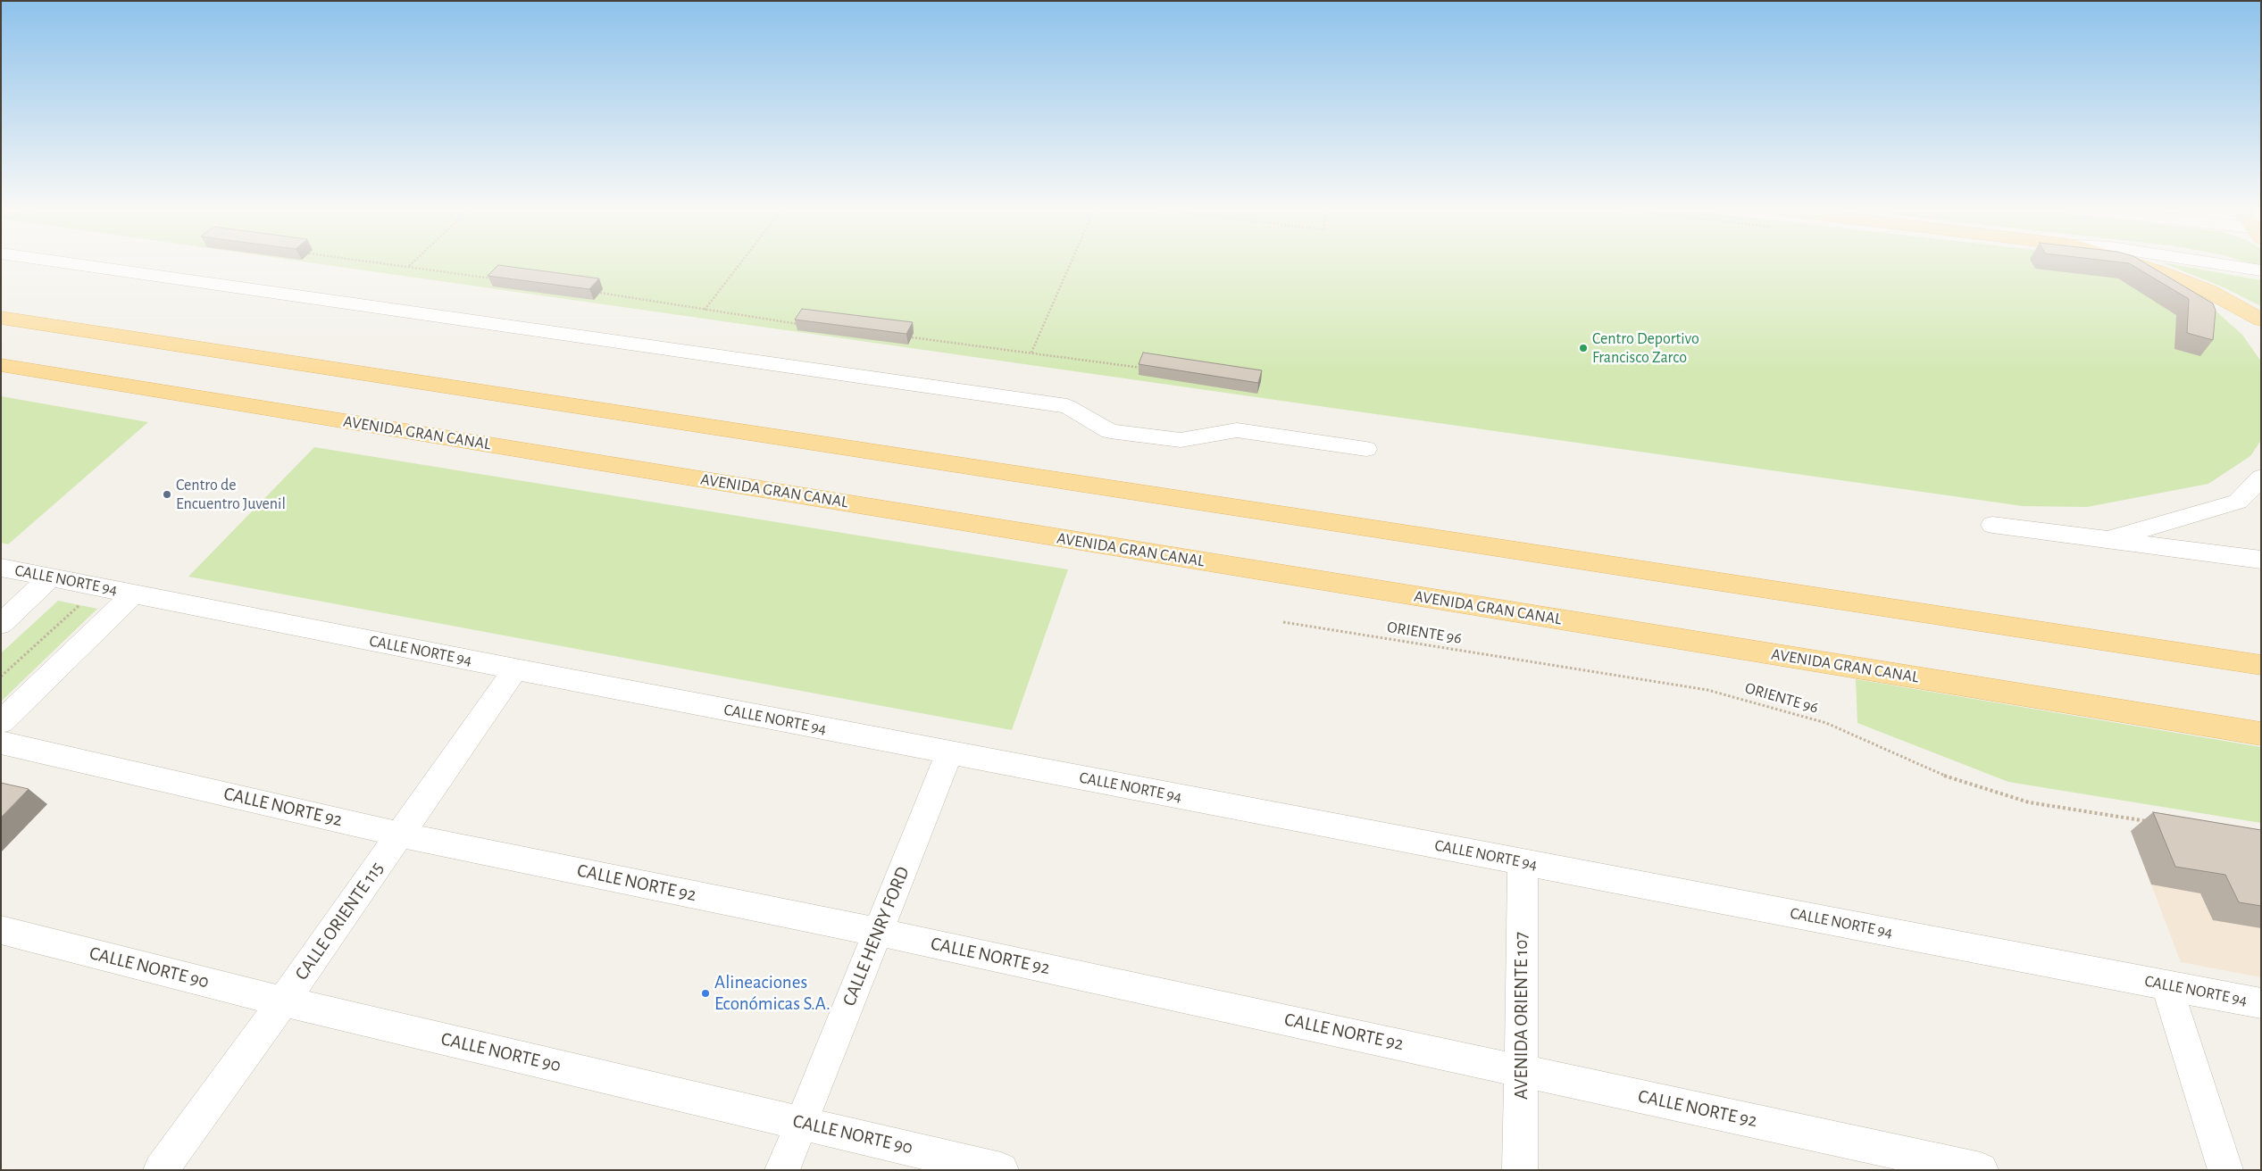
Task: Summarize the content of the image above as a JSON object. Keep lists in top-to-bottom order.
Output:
{
  "streets": {
    "main road": ["AVENIDA GRAN CANAL"],
    "street": [
      "CALLE NORTE 94",
      "CALLE NORTE 92",
      "CALLE ORIENTE 115",
      "CALLE HENRY FORD",
      "CALLE NORTE 90",
      "AVENIDA ORIENTE 107"
    ],
    "path": ["ORIENTE 96"]
  },
  "crossings": [
    ["CALLE NORTE 94", "CALLE ORIENTE 115"],
    ["CALLE NORTE 94", "CALLE HENRY FORD"],
    ["CALLE NORTE 94", "AVENIDA ORIENTE 107"],
    ["CALLE NORTE 92", "CALLE ORIENTE 115"],
    ["CALLE NORTE 92", "CALLE HENRY FORD"],
    ["CALLE NORTE 92", "AVENIDA ORIENTE 107"],
    ["CALLE ORIENTE 115", "CALLE NORTE 90"],
    ["CALLE HENRY FORD", "CALLE NORTE 90"]
  ],
  "places": ["Centro Deportivo Francisco Zarco", "Centro de Encuentro Juvenil", "Alineaciones Económicas S.A."]
}
